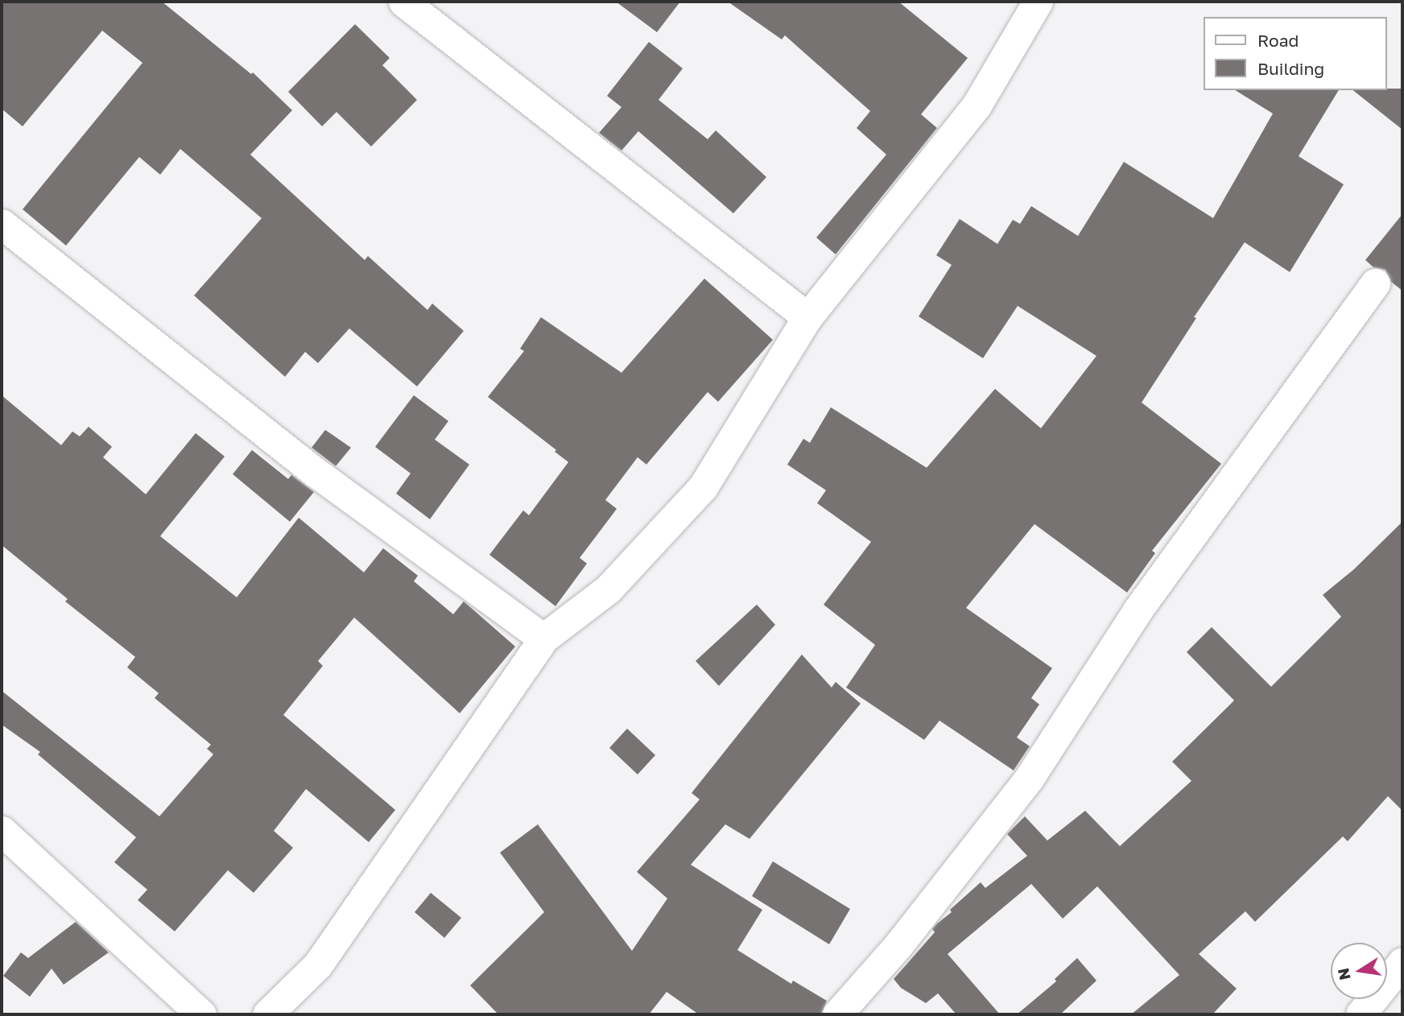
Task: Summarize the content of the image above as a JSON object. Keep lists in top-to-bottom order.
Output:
{
  "legend": ["Road", "Building"],
  "north": "left"
}
